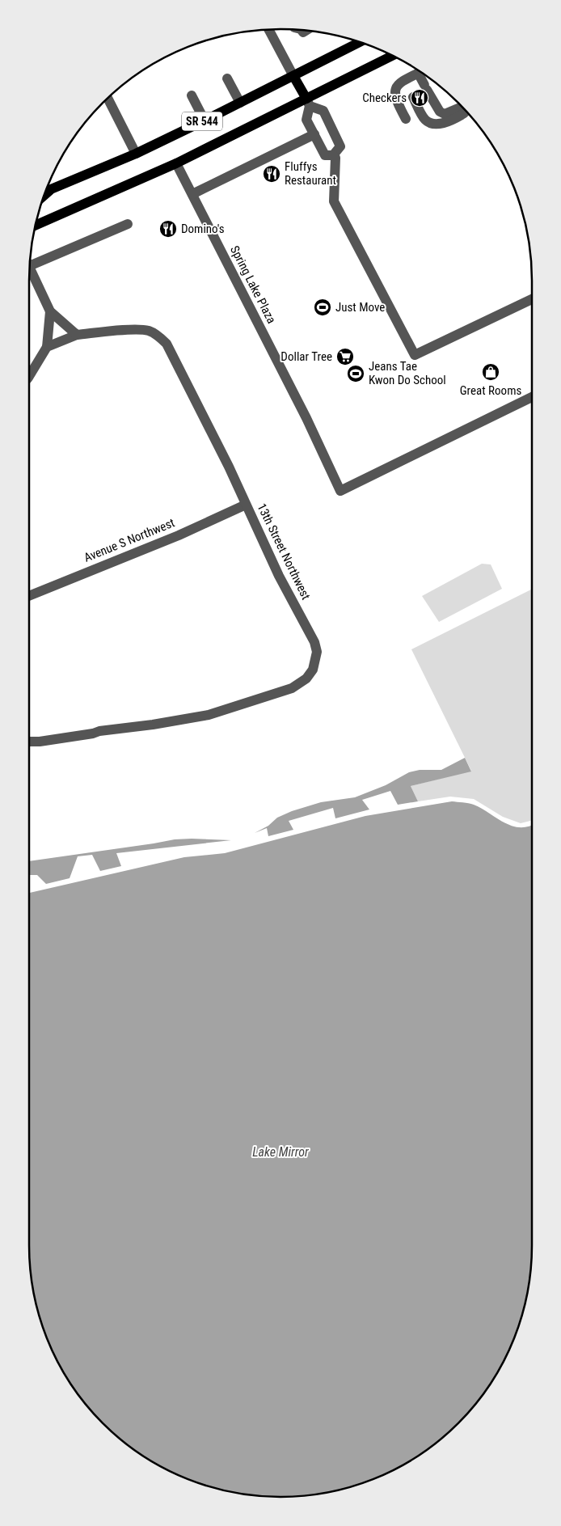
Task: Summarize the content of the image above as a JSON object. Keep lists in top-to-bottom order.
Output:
{
  "streets": {
    "main road": ["SR 544"],
    "street": ["Spring Lake Plaza", "Avenue S Northwest", "13th Street Northwest"]
  },
  "crossings": [
    ["SR 544", "Spring Lake Plaza"],
    ["Avenue S Northwest", "13th Street Northwest"]
  ],
  "water": ["Lake Mirror"],
  "places": {
    "restaurant": ["Checkers", "Fluffys Restaurant", "Domino's"],
    "sports": ["Just Move", "Jeans Tae Kwon Do School"],
    "supermarket": ["Dollar Tree"],
    "shop": ["Great Rooms"]
  }
}
